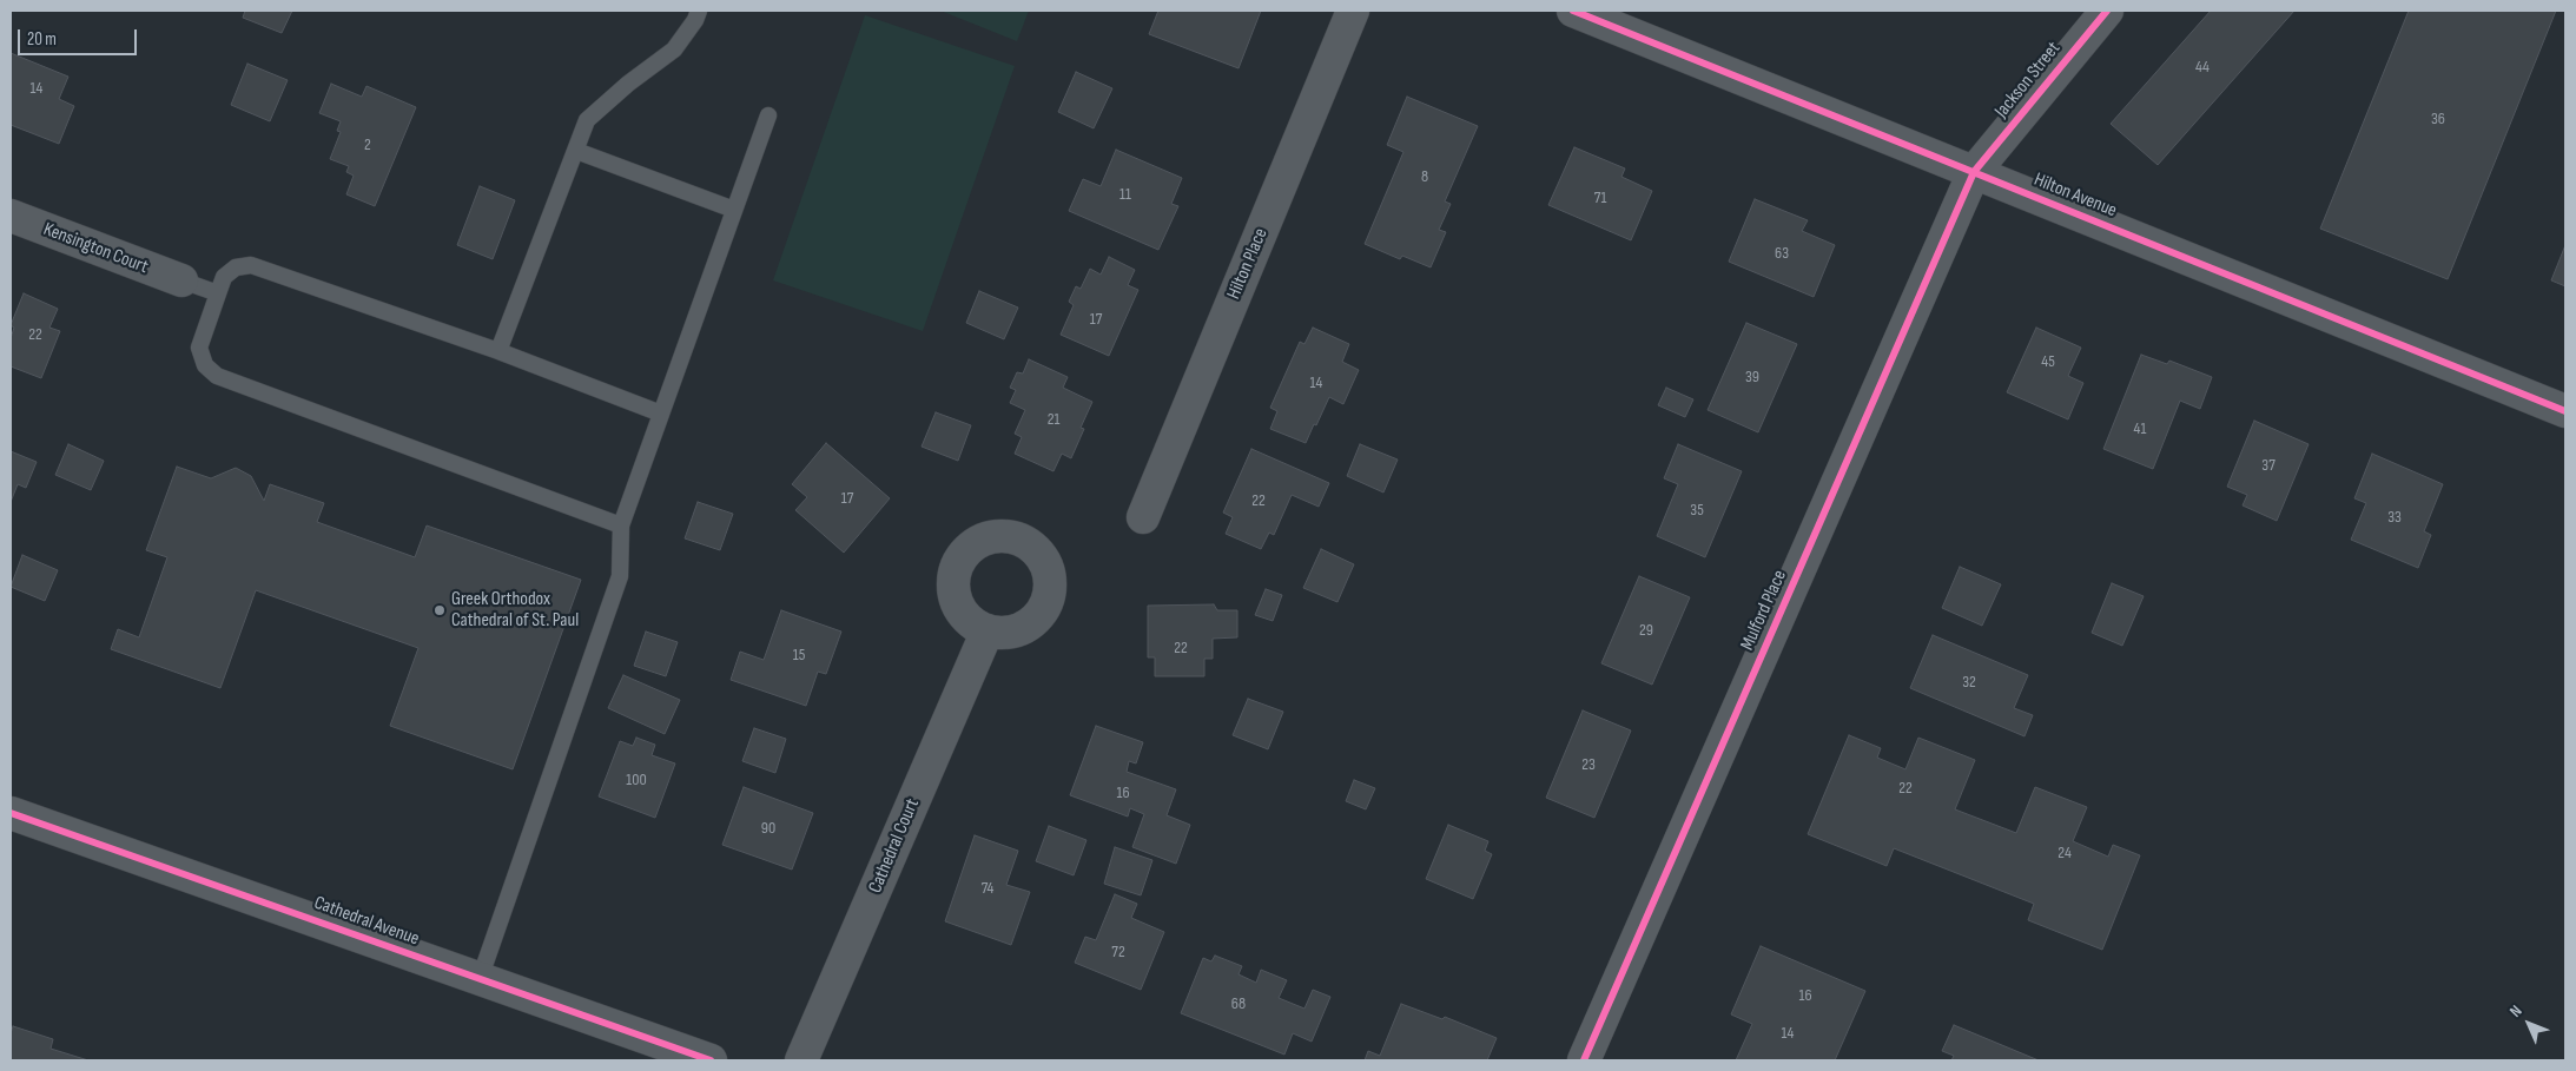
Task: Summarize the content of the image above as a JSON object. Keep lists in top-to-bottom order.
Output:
{
  "streets": {
    "street": [
      "Jackson Street",
      "Hilton Avenue",
      "Kensington Court",
      "Hilton Place",
      "Mulford Place",
      "Cathedral Court",
      "Cathedral Avenue"
    ]
  },
  "crossings": [
    ["Jackson Street", "Hilton Avenue"],
    ["Jackson Street", "Mulford Place"],
    ["Hilton Avenue", "Mulford Place"]
  ],
  "places": ["Greek Orthodox Cathedral of St. Paul"],
  "house_numbers": [
    "44",
    "14",
    "36",
    "2",
    "8",
    "11",
    "71",
    "63",
    "17",
    "22",
    "45",
    "39",
    "14",
    "21",
    "41",
    "37",
    "17",
    "22",
    "35",
    "33",
    "29",
    "22",
    "15",
    "32",
    "23",
    "100",
    "22",
    "16",
    "90",
    "24",
    "74",
    "72",
    "16",
    "68",
    "14"
  ],
  "scale_bar": "20 m",
  "north": "top left"
}
